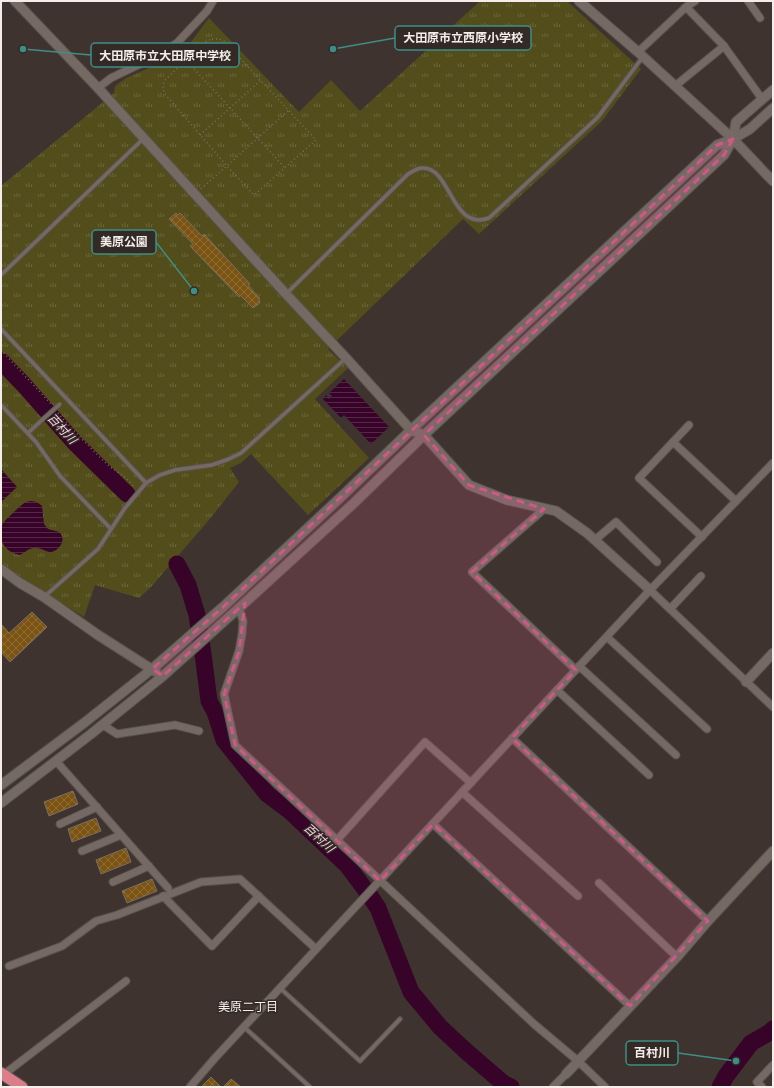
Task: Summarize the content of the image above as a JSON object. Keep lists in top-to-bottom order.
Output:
{
  "districts": ["美原二丁目"],
  "water": ["百村川"],
  "places": [
    "大田原市立大田原中学校",
    "大田原市立西原小学校",
    "美原公園",
    "百村川"
  ]
}
